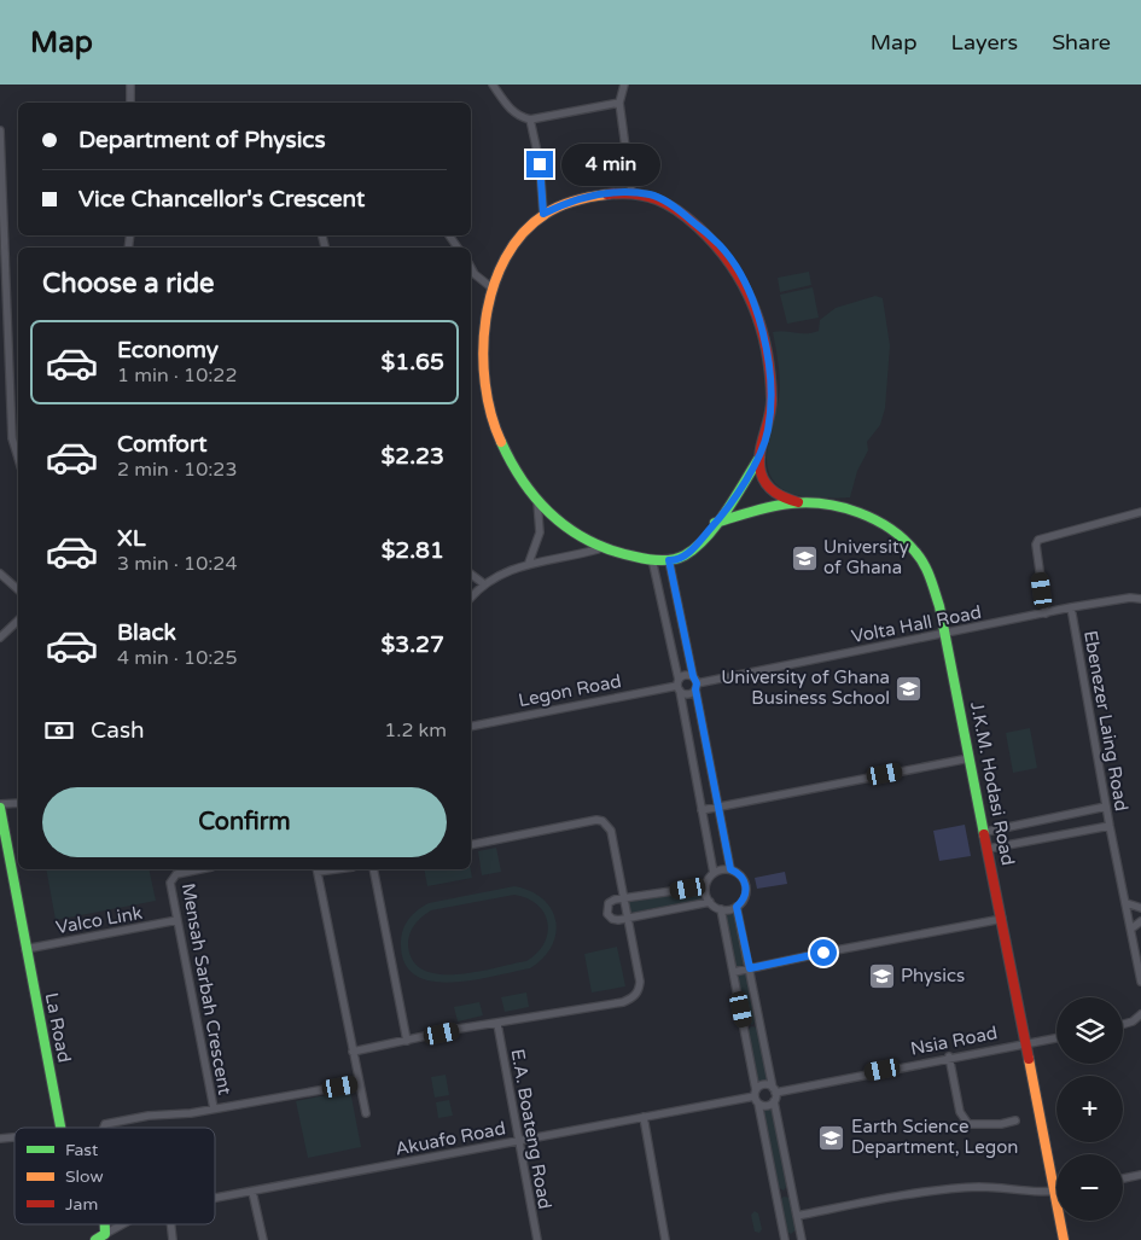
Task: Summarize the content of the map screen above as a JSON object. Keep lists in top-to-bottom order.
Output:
{
  "streets": {
    "street": [
      "Volta Hall Road",
      "Legon Road",
      "Ebenezer Laing Road",
      "J.K.M. Hodasi Road",
      "Valco Link",
      "Mensah Sarbah Crescent",
      "La Road",
      "Nsia Road",
      "E.A. Boateng Road",
      "Akuafo Road"
    ]
  },
  "crossings": [
    ["Volta Hall Road", "Legon Road"],
    ["Volta Hall Road", "Ebenezer Laing Road"],
    ["Volta Hall Road", "J.K.M. Hodasi Road"],
    ["J.K.M. Hodasi Road", "Nsia Road"],
    ["Valco Link", "Mensah Sarbah Crescent"],
    ["Valco Link", "La Road"],
    ["Nsia Road", "Akuafo Road"],
    ["E.A. Boateng Road", "Akuafo Road"]
  ],
  "places": {
    "school or university": [
      "University of Ghana",
      "University of Ghana Business School",
      "Physics",
      "Earth Science Department, Legon"
    ]
  },
  "legend": ["Fast", "Slow", "Jam"],
  "page": {
    "header": "Map",
    "nav": ["Map", "Layers", "Share"],
    "banner": ["Department of Physics", "Vice Chancellor's Crescent"],
    "bubble": "4 min",
    "heading": "Choose a ride",
    "list": [
      {
        "name": "Economy",
        "note": "1 min · 10:22",
        "value": "$1.65"
      },
      {
        "name": "Comfort",
        "note": "2 min · 10:23",
        "value": "$2.23"
      },
      {
        "name": "XL",
        "note": "3 min · 10:24",
        "value": "$2.81"
      },
      {
        "name": "Black",
        "note": "4 min · 10:25",
        "value": "$3.27"
      }
    ],
    "pay": ["Cash", "1.2 km"],
    "buttons": "Confirm",
    "map_buttons": ["+", "−"]
  }
}
